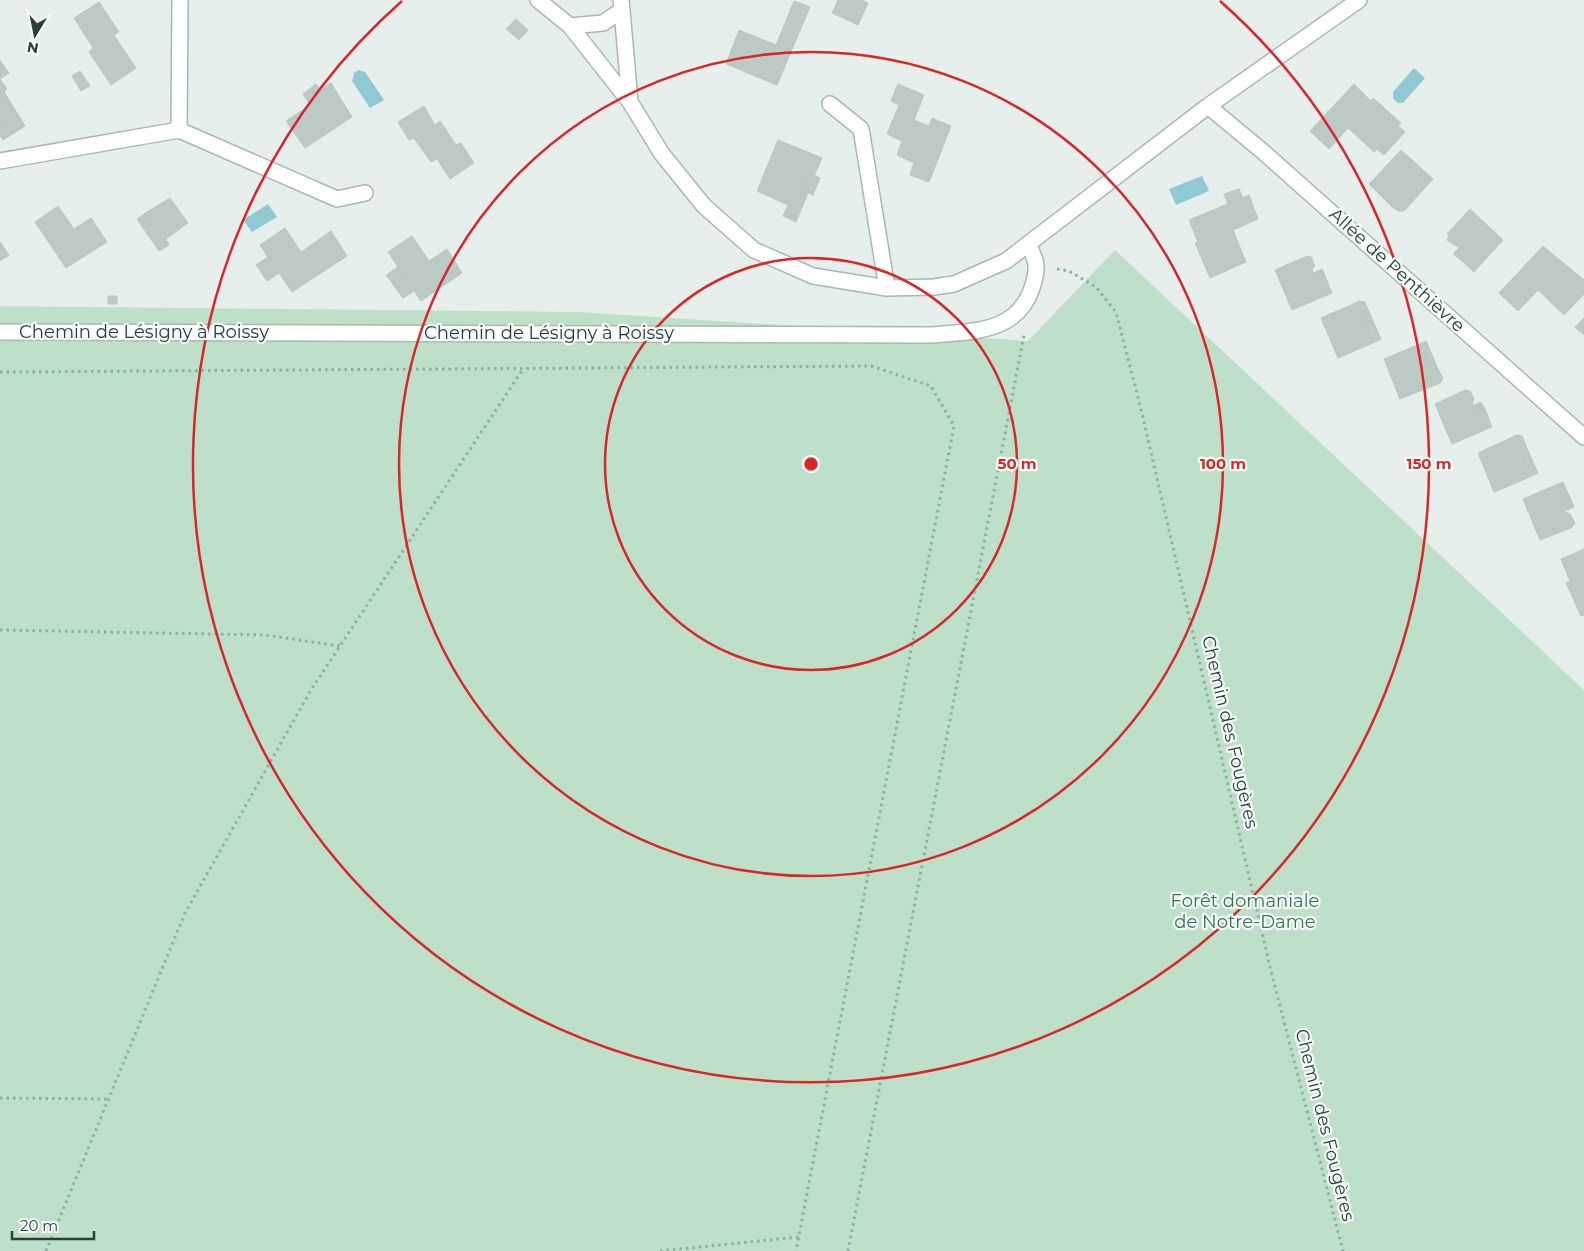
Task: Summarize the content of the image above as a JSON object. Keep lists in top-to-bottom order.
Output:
{
  "streets": {
    "street": ["Allée de Penthièvre", "Chemin de Lésigny à Roissy"],
    "path": ["Chemin des Fougères"]
  },
  "parks": ["Forêt domaniale de Notre-Dame"],
  "scale_bar": "20 m",
  "north": "bottom",
  "rings": ["50 m", "100 m", "150 m"]
}
